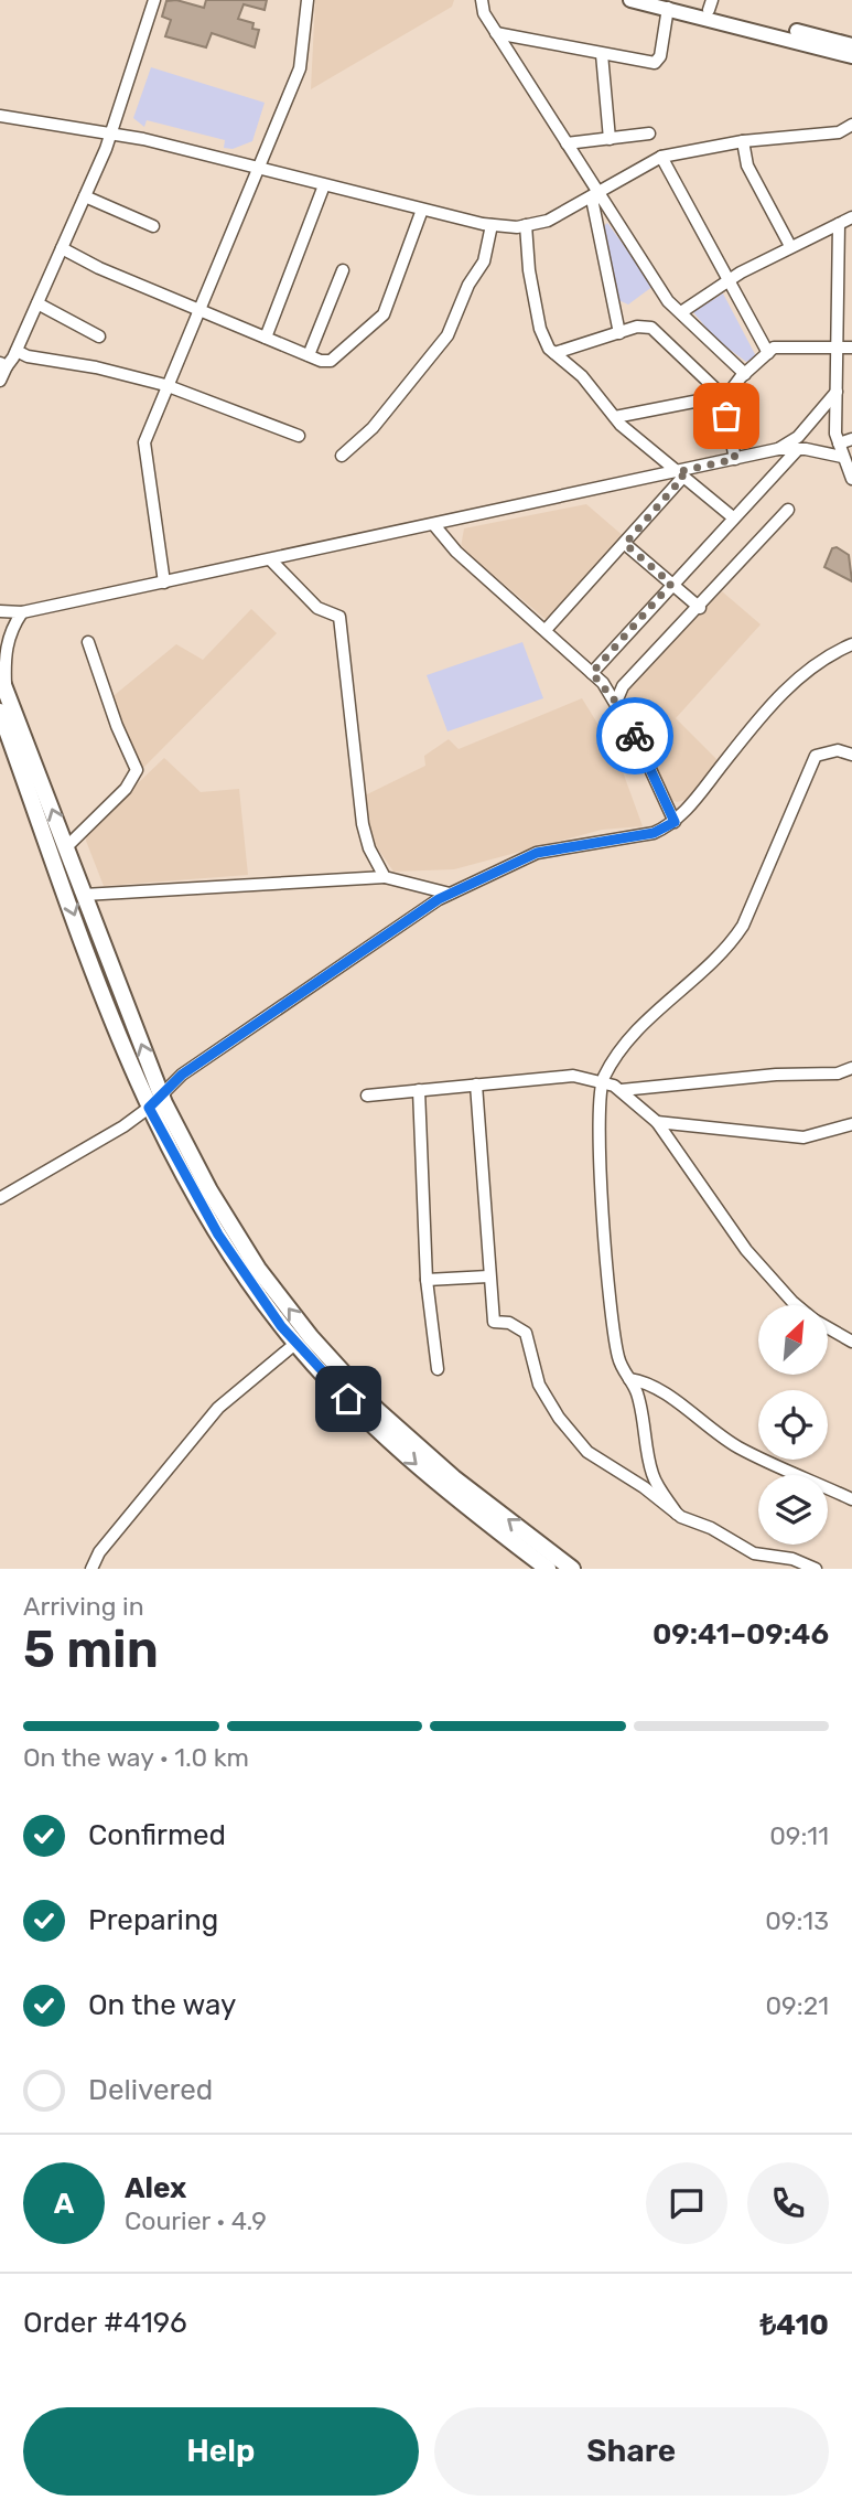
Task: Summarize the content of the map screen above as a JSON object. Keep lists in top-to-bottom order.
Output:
{
  "north": "top right",
  "page": {
    "heading": ["5 min", "Arriving in", "09:41–09:46"],
    "panel": [
      "Alex",
      "Courier · 4.9",
      "Order #4196",
      "₺410"
    ],
    "bar": "On the way · 1.0 km",
    "list": [
      ["Confirmed", "09:11"],
      ["Preparing", "09:13"],
      ["On the way", "09:21"],
      "Delivered"
    ],
    "round": "A",
    "buttons": ["Help", "Share"]
  }
}
